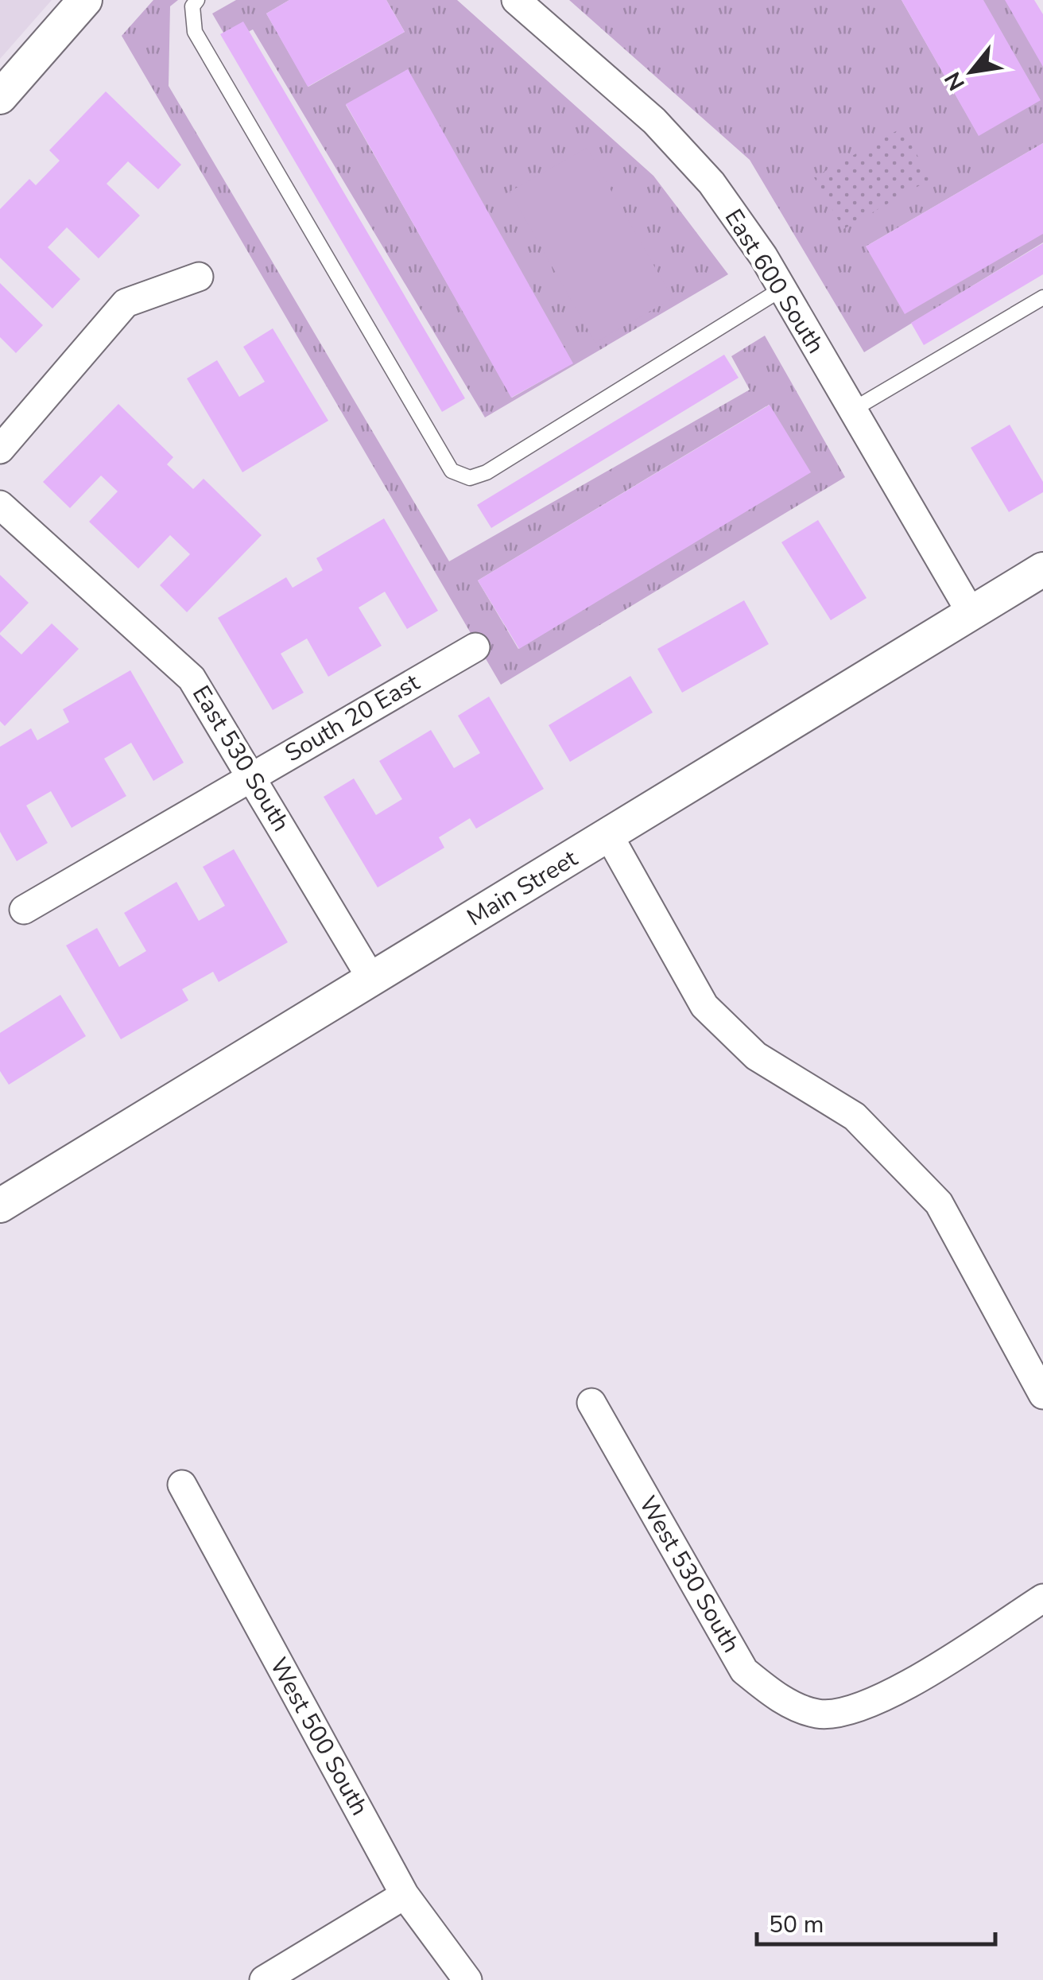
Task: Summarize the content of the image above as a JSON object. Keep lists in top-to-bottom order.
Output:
{
  "streets": {
    "street": [
      "East 600 South",
      "South 20 East",
      "East 530 South",
      "Main Street",
      "West 530 South",
      "West 500 South"
    ]
  },
  "crossings": [
    ["East 600 South", "Main Street"],
    ["South 20 East", "East 530 South"],
    ["East 530 South", "Main Street"]
  ],
  "scale_bar": "50 m",
  "north": "bottom left"
}
